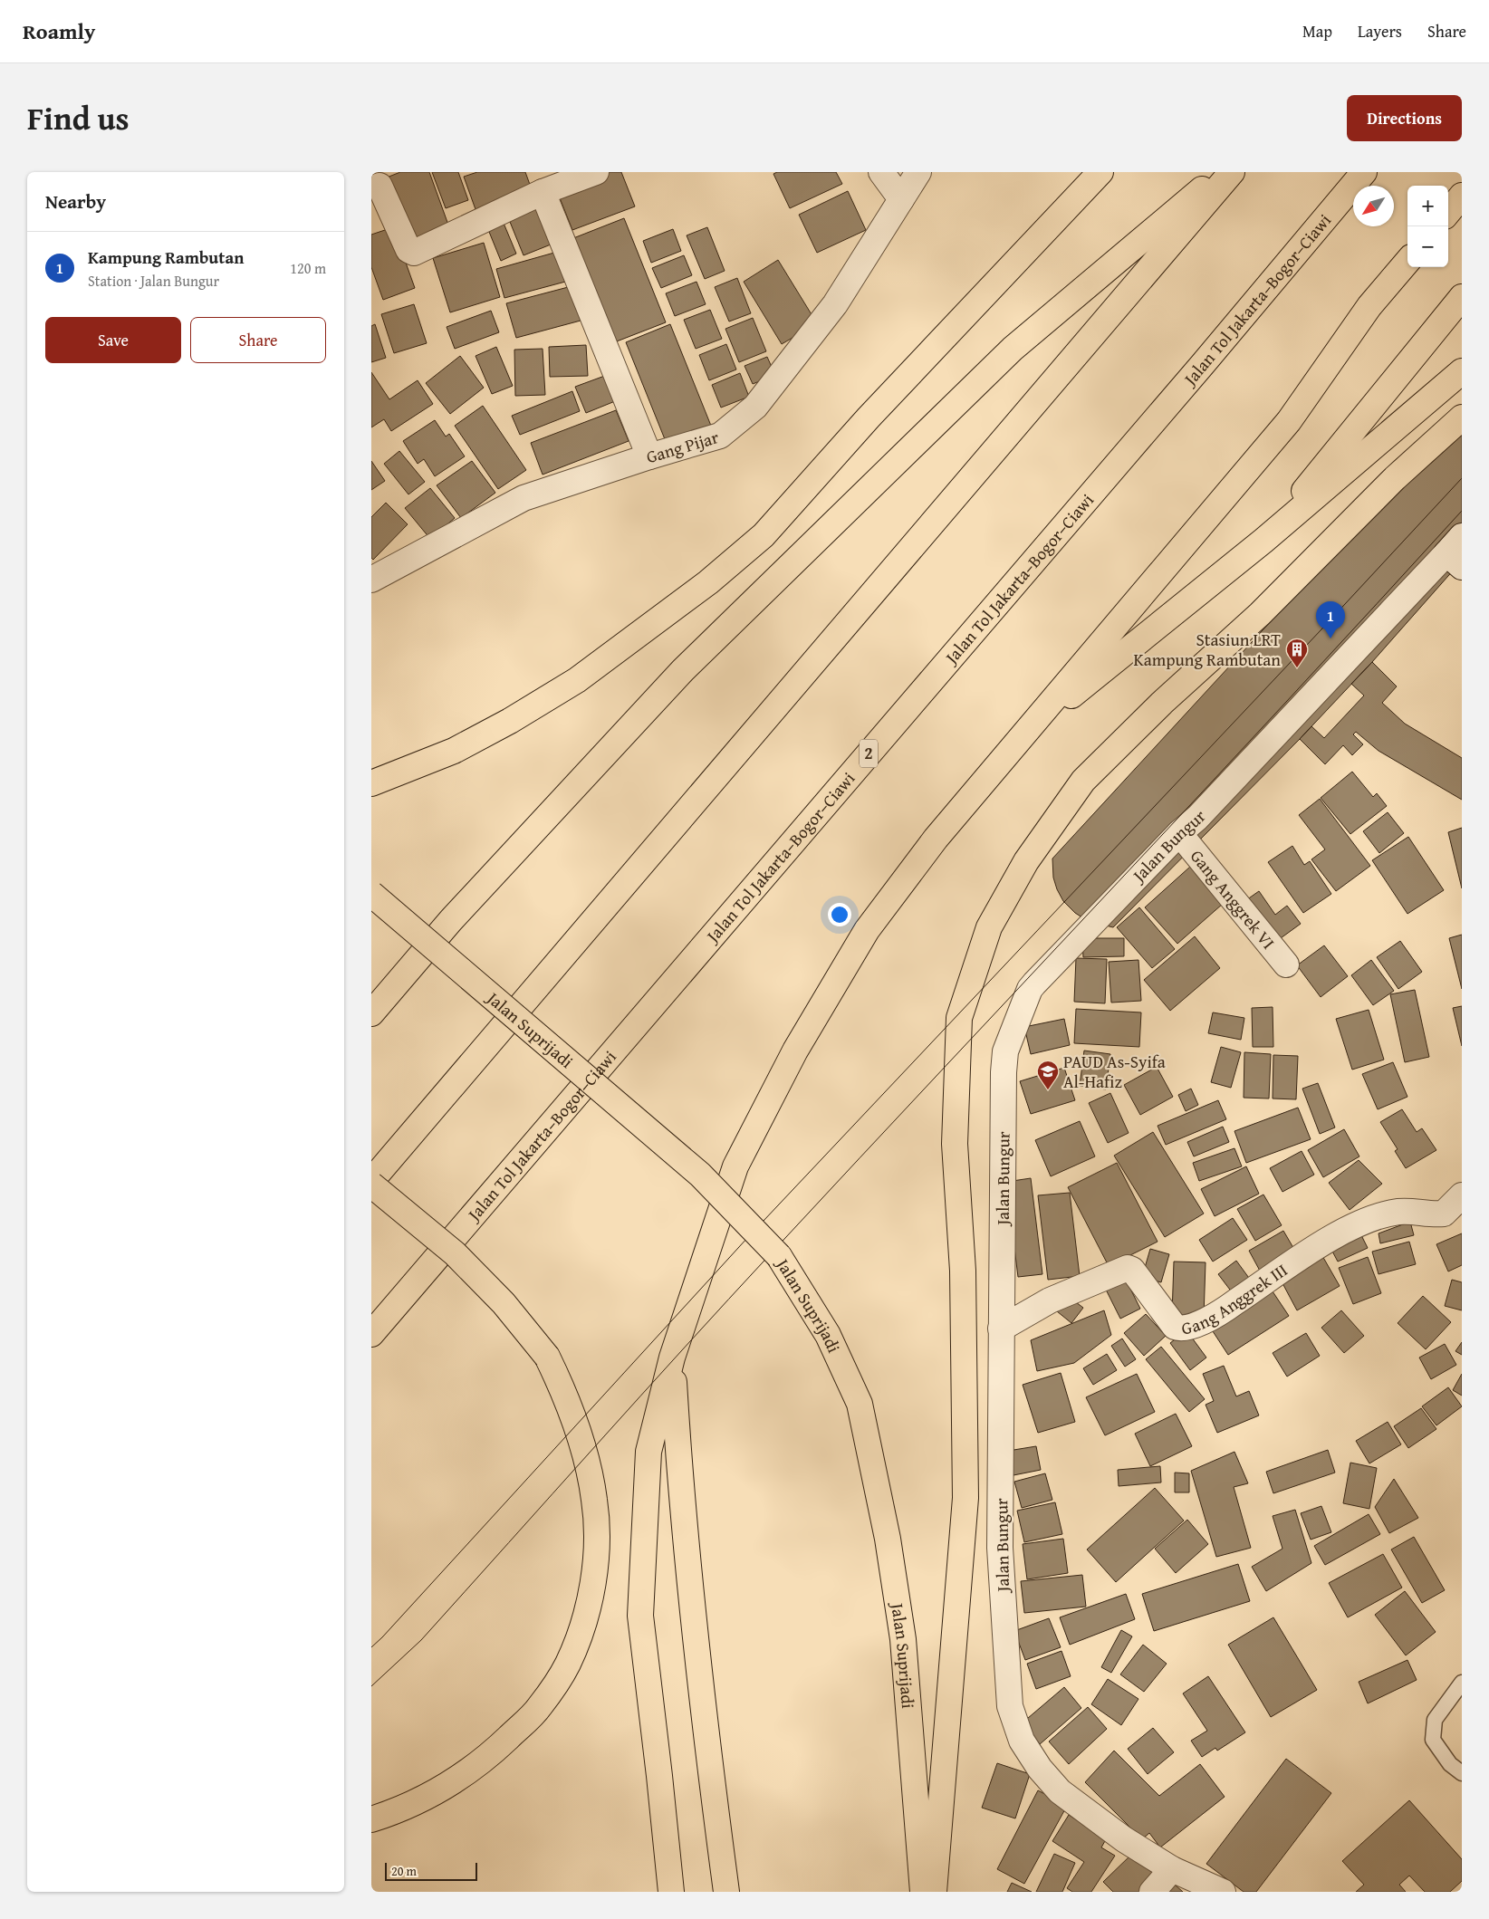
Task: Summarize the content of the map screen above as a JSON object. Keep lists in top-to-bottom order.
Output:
{
  "streets": {
    "main road": ["Jalan Tol Jakarta–Bogor–Ciawi", "2", "Jalan Suprijadi"],
    "street": [
      "Gang Pijar",
      "Jalan Bungur",
      "Gang Anggrek VI",
      "Gang Anggrek III"
    ]
  },
  "crossings": [
    ["Jalan Bungur", "Gang Anggrek VI"],
    ["Jalan Bungur", "Gang Anggrek III"]
  ],
  "places": {
    "building": ["Stasiun LRT Kampung Rambutan"],
    "school or university": ["PAUD As-Syifa Al-Hafiz"]
  },
  "scale_bar": "20 m",
  "north": "bottom left",
  "page": {
    "header": "Roamly",
    "nav": ["Map", "Layers", "Share"],
    "title": "Find us",
    "buttons": [
      "Directions",
      ["Save", "Share"]
    ],
    "heading": "Nearby",
    "map_buttons": ["+", "−"],
    "list": [
      {
        "mark": "1",
        "name": "Kampung Rambutan",
        "note": "Station · Jalan Bungur",
        "value": "120 m"
      }
    ],
    "pins": "1",
    "scale": "20 m"
  }
}
